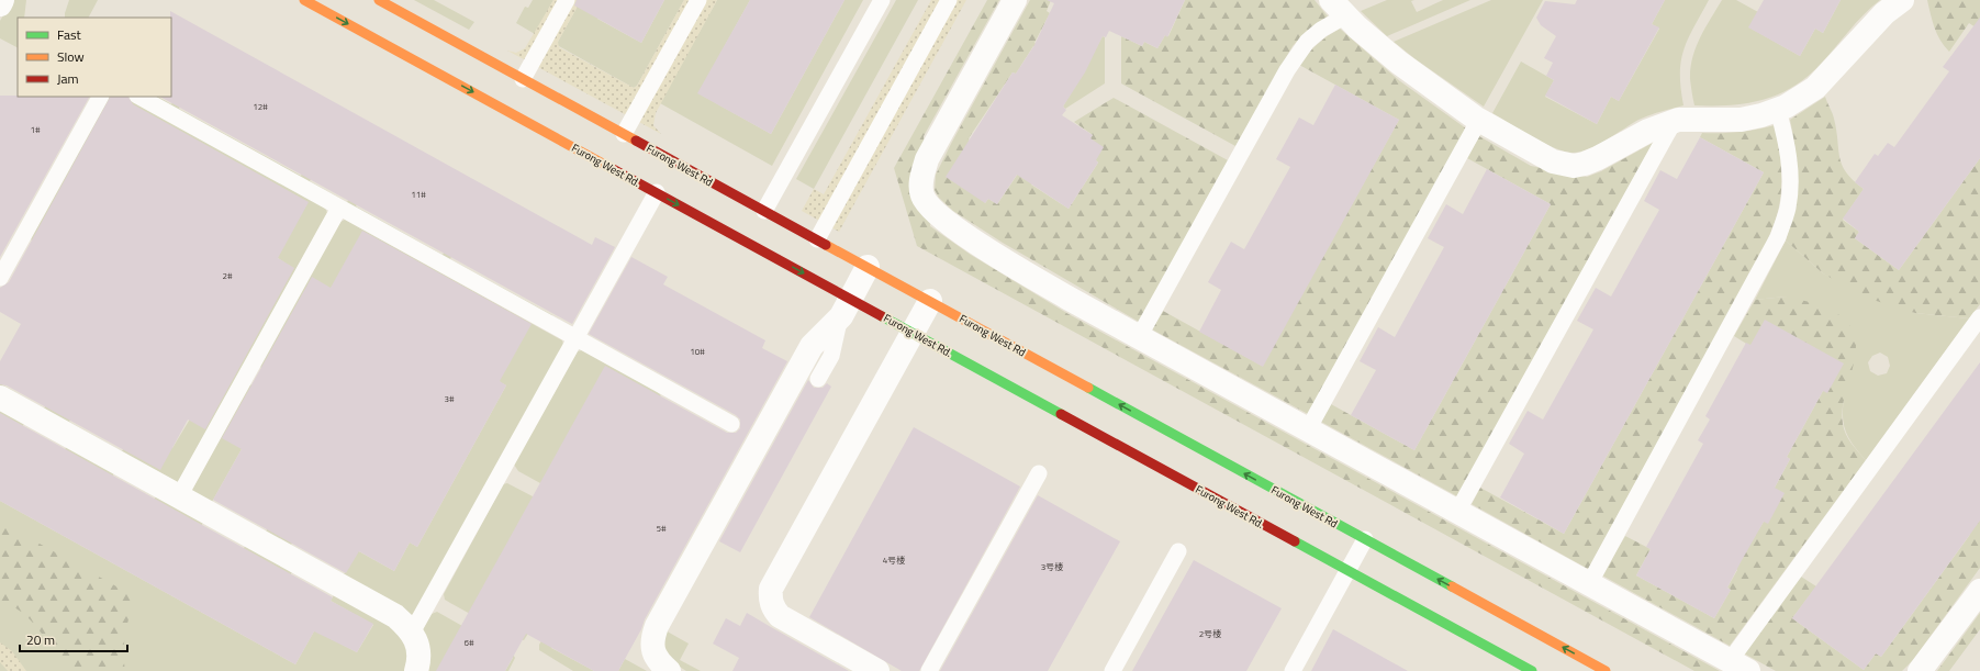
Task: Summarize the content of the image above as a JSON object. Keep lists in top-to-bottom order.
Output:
{
  "streets": {
    "main road": ["Furong West Rd.", "Furong West Rd"]
  },
  "one_way": ["Furong West Rd.", "Furong West Rd"],
  "house_numbers": [
    "12#",
    "1#",
    "11#",
    "2#",
    "10#",
    "3#",
    "5#",
    "4号楼",
    "3号楼",
    "2号楼",
    "6#"
  ],
  "legend": ["Fast", "Slow", "Jam"],
  "scale_bar": "20 m"
}
